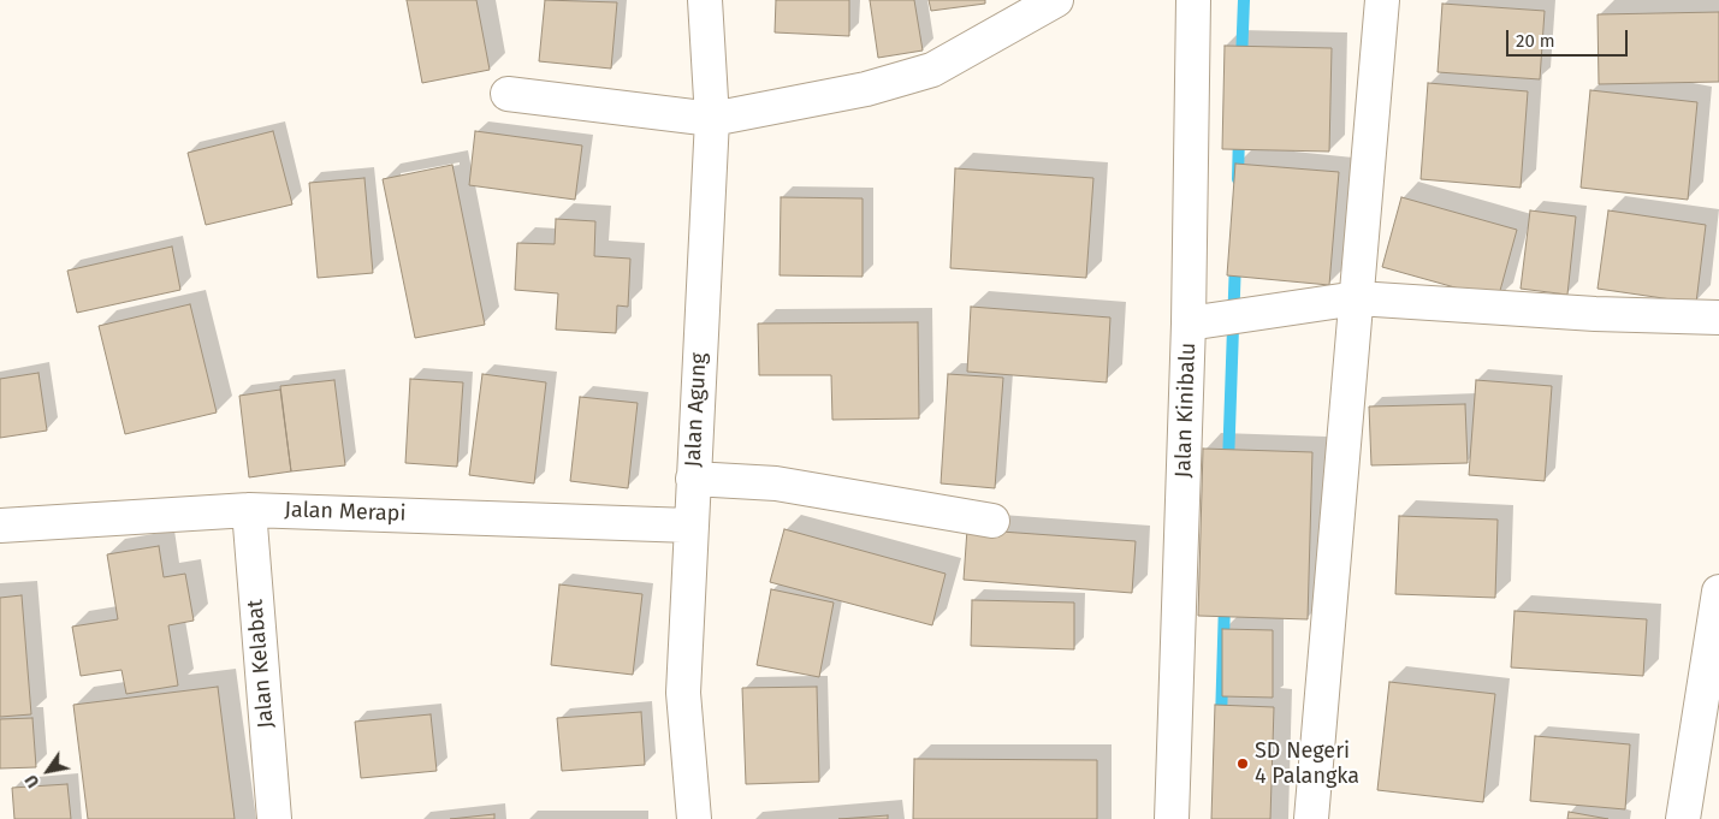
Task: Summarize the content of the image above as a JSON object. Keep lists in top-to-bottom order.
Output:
{
  "streets": {
    "street": [
      "Jalan Agung",
      "Jalan Kinibalu",
      "Jalan Merapi",
      "Jalan Kelabat"
    ]
  },
  "crossings": [
    ["Jalan Agung", "Jalan Merapi"],
    ["Jalan Merapi", "Jalan Kelabat"]
  ],
  "places": ["SD Negeri 4 Palangka"],
  "scale_bar": "20 m",
  "north": "bottom left"
}
